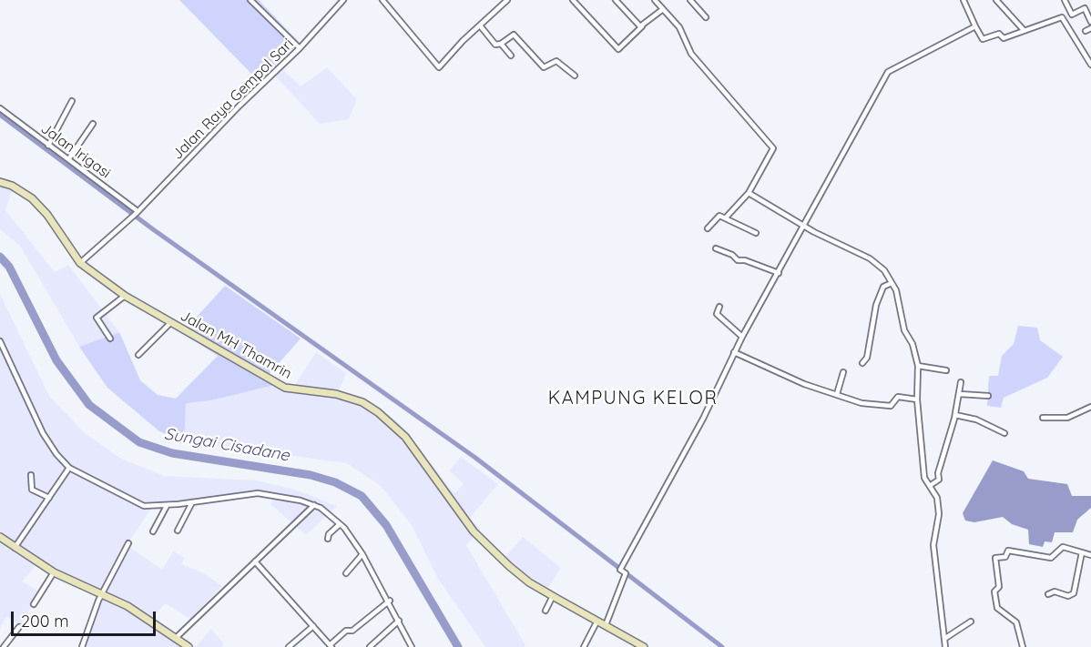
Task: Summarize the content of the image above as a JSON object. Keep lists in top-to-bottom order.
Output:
{
  "streets": {
    "street": ["Jalan Raya Gempol Sari", "Jalan Irigasi", "Jalan MH Thamrin"]
  },
  "crossings": [
    ["Jalan Raya Gempol Sari", "Jalan Irigasi"],
    ["Jalan Raya Gempol Sari", "Jalan MH Thamrin"]
  ],
  "districts": ["KAMPUNG KELOR"],
  "water": ["Sungai Cisadane"],
  "scale_bar": "200 m"
}
